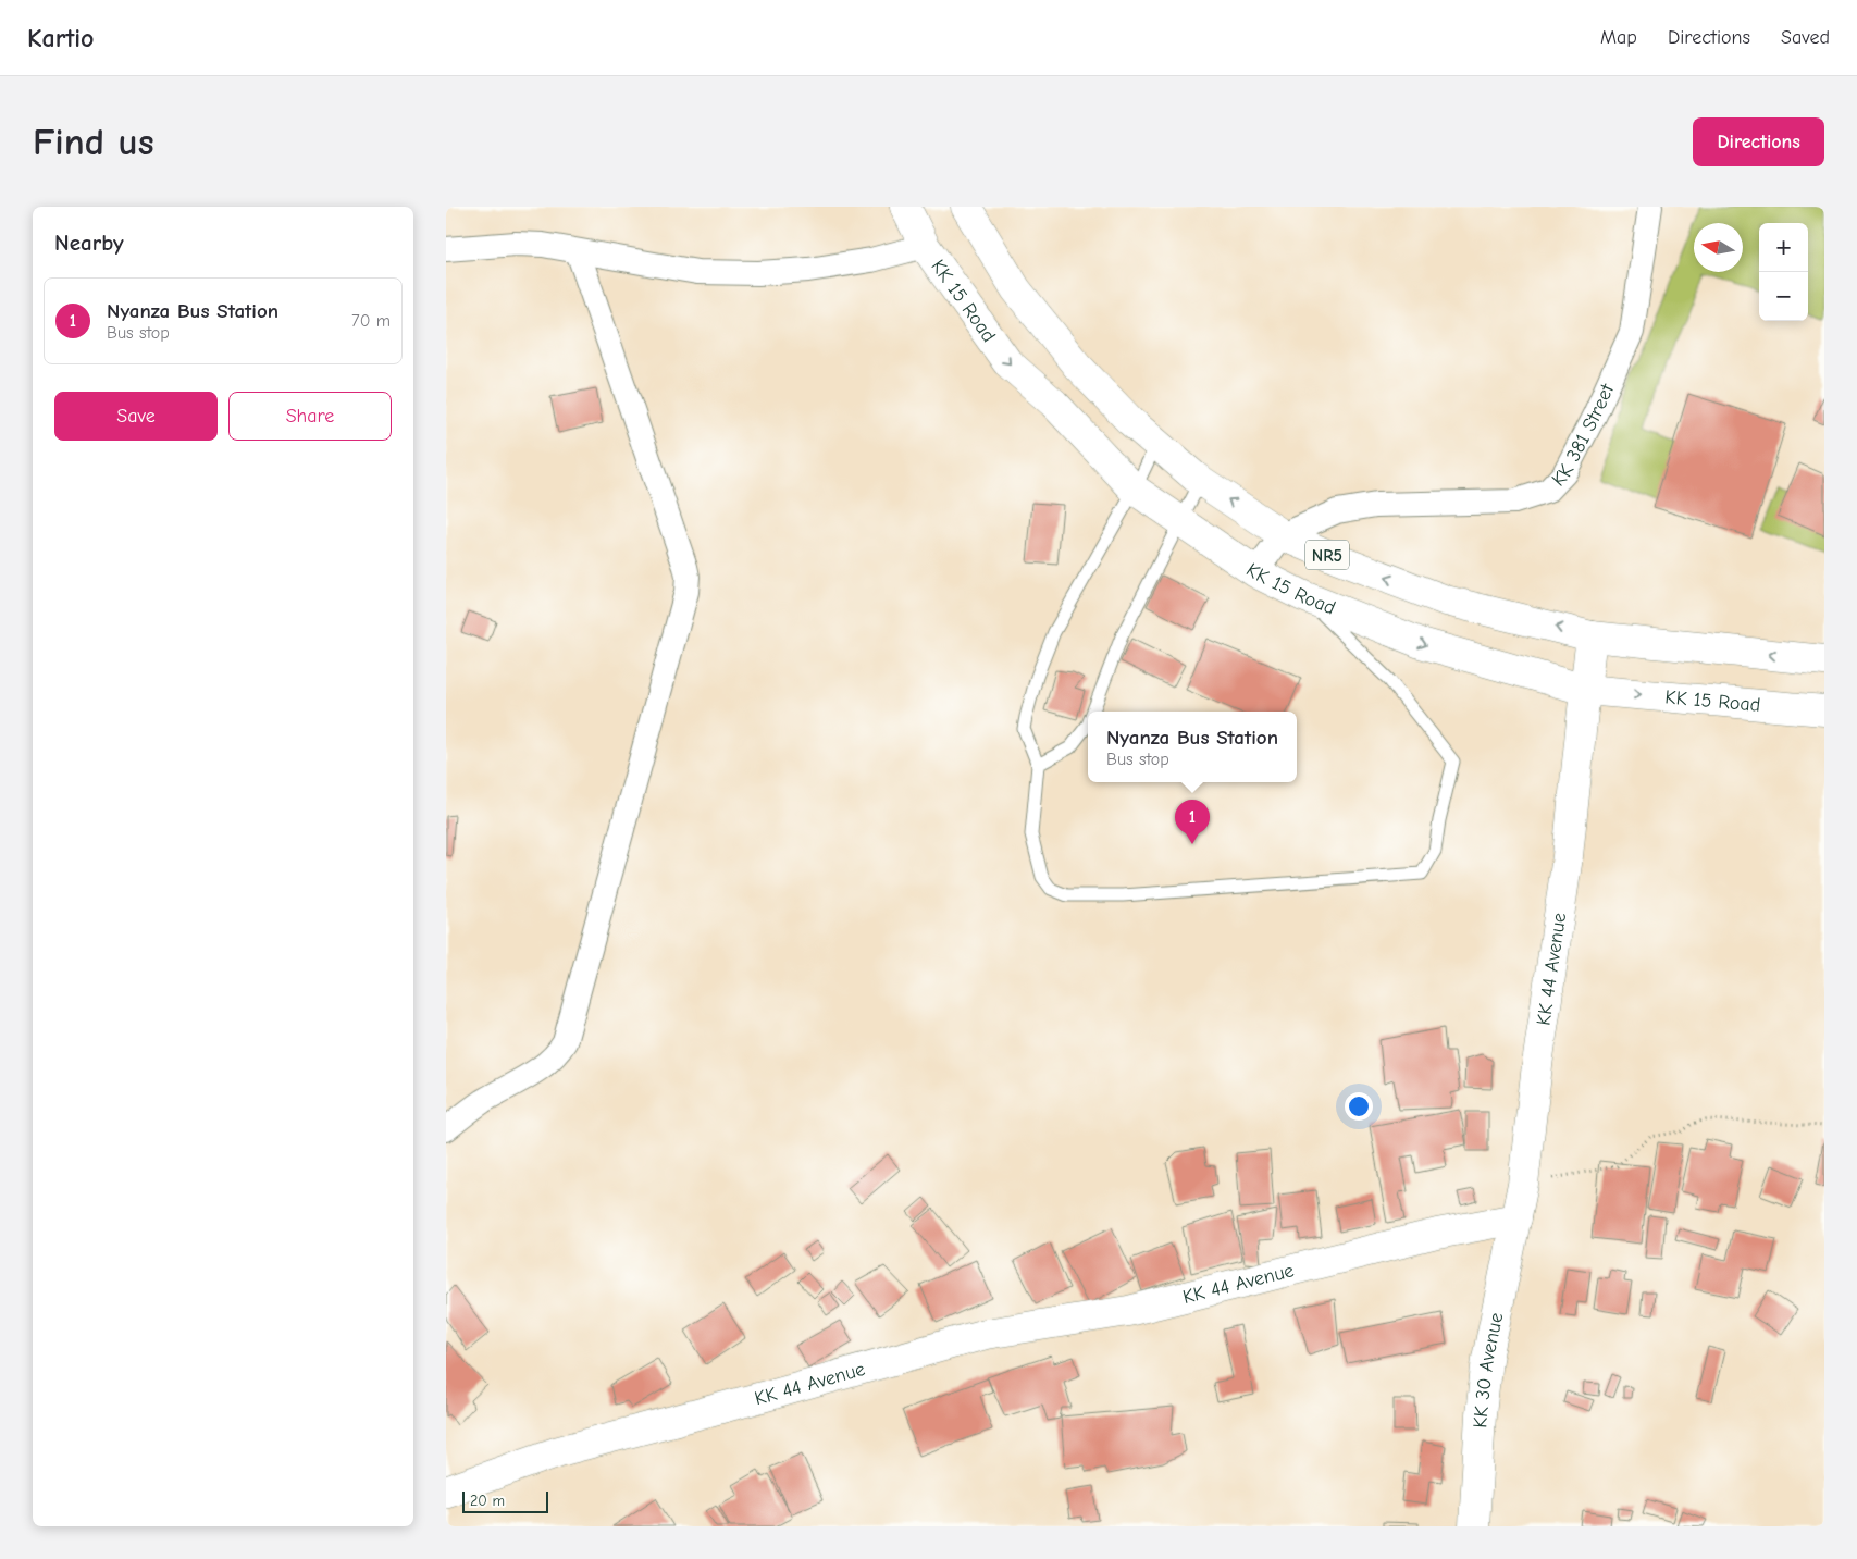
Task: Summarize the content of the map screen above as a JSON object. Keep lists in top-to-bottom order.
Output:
{
  "streets": {
    "main road": [
      "KK 15 Road",
      "NR5",
      "KK 44 Avenue",
      "KK 30 Avenue"
    ],
    "street": ["KK 381 Street"]
  },
  "crossings": [
    ["KK 15 Road", "KK 44 Avenue"],
    ["KK 381 Street", "NR5"],
    ["NR5", "KK 44 Avenue"],
    ["KK 44 Avenue", "KK 30 Avenue"]
  ],
  "scale_bar": "20 m",
  "north": "left",
  "page": {
    "header": "Kartio",
    "nav": ["Map", "Directions", "Saved"],
    "buttons": [
      "Directions",
      ["Save", "Share"]
    ],
    "title": "Find us",
    "heading": "Nearby",
    "map_buttons": ["+", "−"],
    "list": [
      {
        "mark": "1",
        "name": "Nyanza Bus Station",
        "note": "Bus stop",
        "value": "70 m"
      }
    ],
    "popup": ["Nyanza Bus Station", "Bus stop"],
    "pins": "1",
    "scale": "20 m"
  }
}
